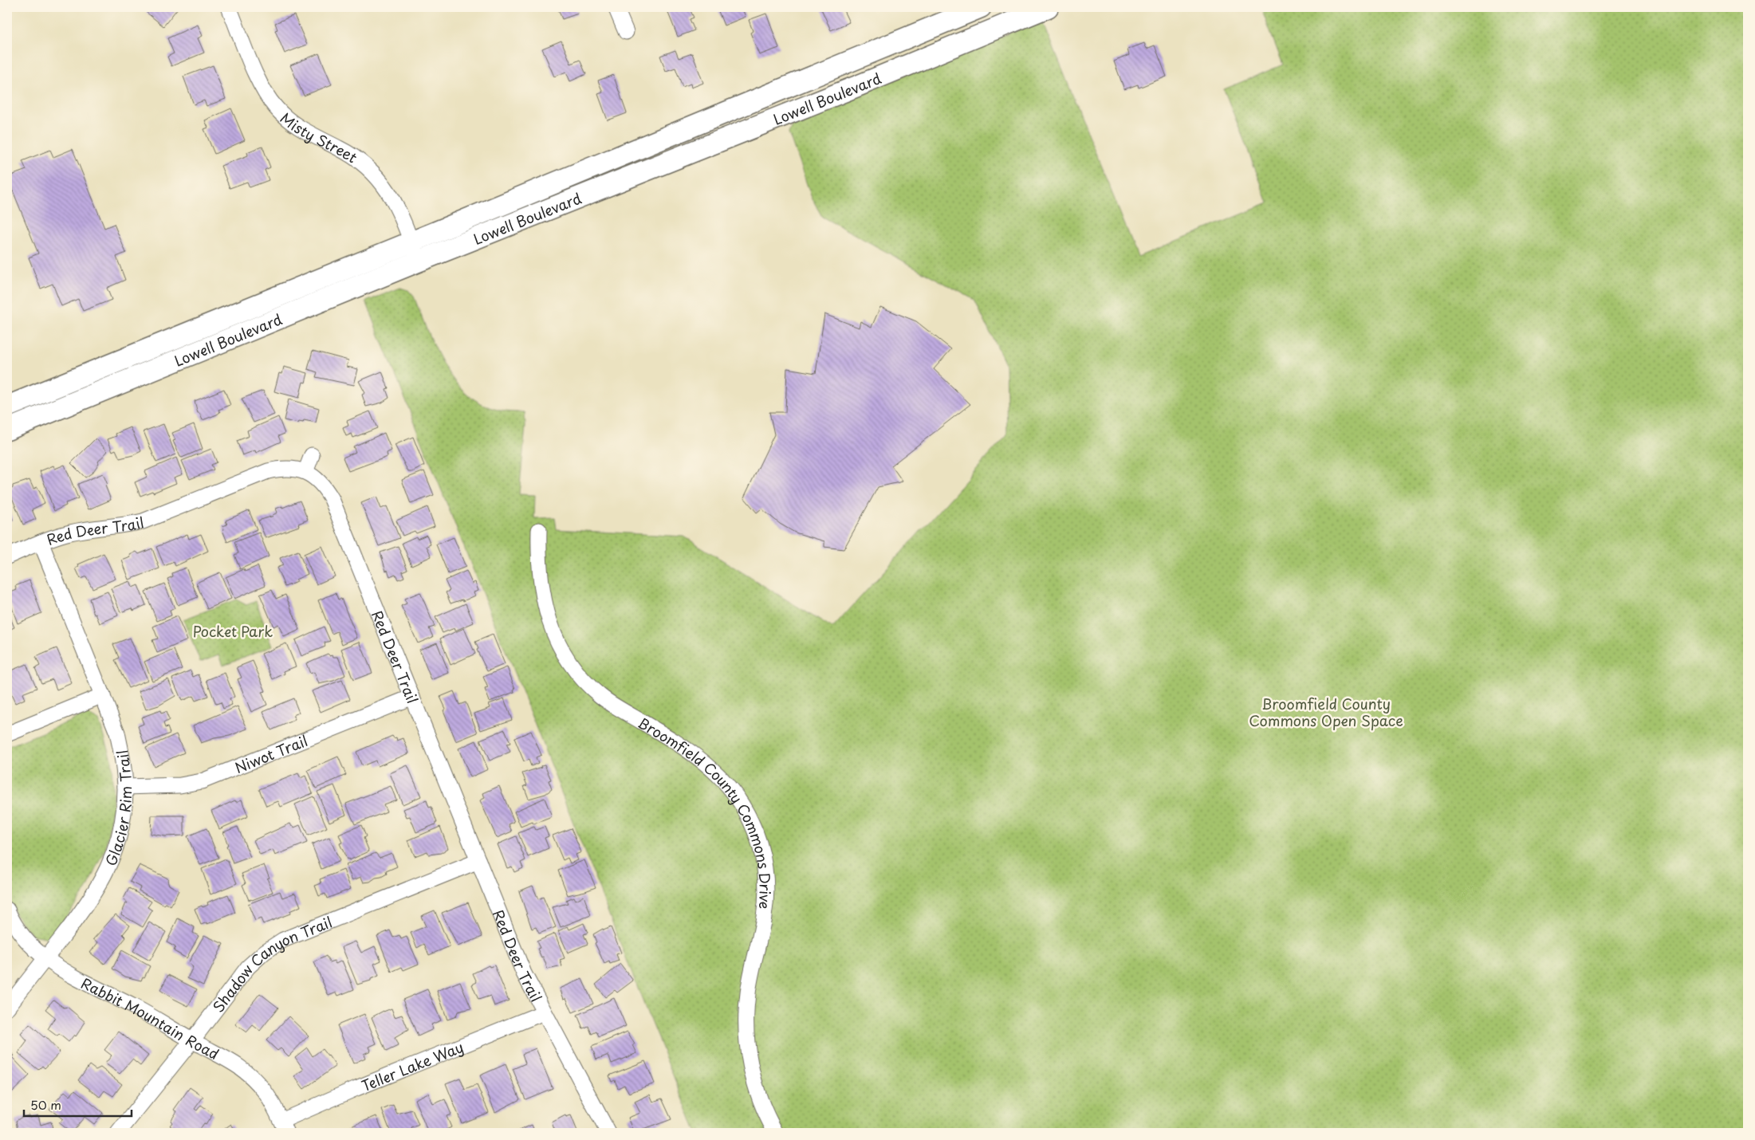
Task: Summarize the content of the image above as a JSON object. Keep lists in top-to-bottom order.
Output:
{
  "streets": {
    "main road": ["Lowell Boulevard"],
    "street": [
      "Misty Street",
      "Red Deer Trail",
      "Niwot Trail",
      "Glacier Rim Trail",
      "Broomfield County Commons Drive",
      "Shadow Canyon Trail",
      "Rabbit Mountain Road",
      "Teller Lake Way"
    ]
  },
  "crossings": [
    ["Lowell Boulevard", "Misty Street"],
    ["Red Deer Trail", "Niwot Trail"],
    ["Red Deer Trail", "Glacier Rim Trail"],
    ["Red Deer Trail", "Shadow Canyon Trail"],
    ["Red Deer Trail", "Teller Lake Way"],
    ["Niwot Trail", "Glacier Rim Trail"],
    ["Glacier Rim Trail", "Rabbit Mountain Road"],
    ["Shadow Canyon Trail", "Rabbit Mountain Road"],
    ["Rabbit Mountain Road", "Teller Lake Way"]
  ],
  "parks": ["Pocket Park", "Broomfield County Commons Open Space"],
  "scale_bar": "50 m"
}
